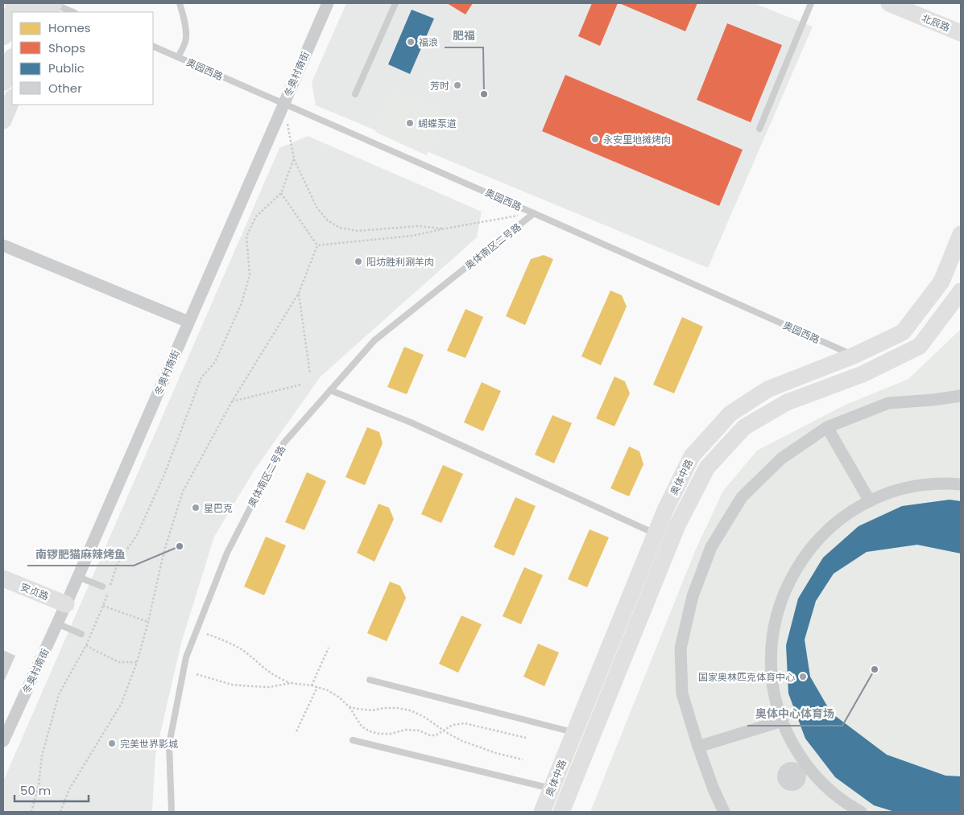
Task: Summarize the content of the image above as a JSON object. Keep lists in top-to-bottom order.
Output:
{
  "streets": {
    "main road": ["北辰路", "奥体中路", "安贞路"],
    "street": ["冬奥村南街"],
    "lane": ["奥园西路", "奥体南区二号路"]
  },
  "crossings": [
    ["奥园西路", "冬奥村南街"],
    ["奥园西路", "奥体南区二号路"],
    ["奥园西路", "奥体中路"],
    ["冬奥村南街", "安贞路"]
  ],
  "places": [
    "福浪",
    "芳时",
    "肥福",
    "蝴蝶泵道",
    "永安里地摊烤肉",
    "阳坊胜利涮羊肉",
    "星巴克",
    "南锣肥猫麻辣烤鱼",
    "奥体中心体育场",
    "国家奥林匹克体育中心",
    "完美世界影城"
  ],
  "legend": [
    "Homes",
    "Shops",
    "Public",
    "Other"
  ],
  "scale_bar": "50 m"
}
